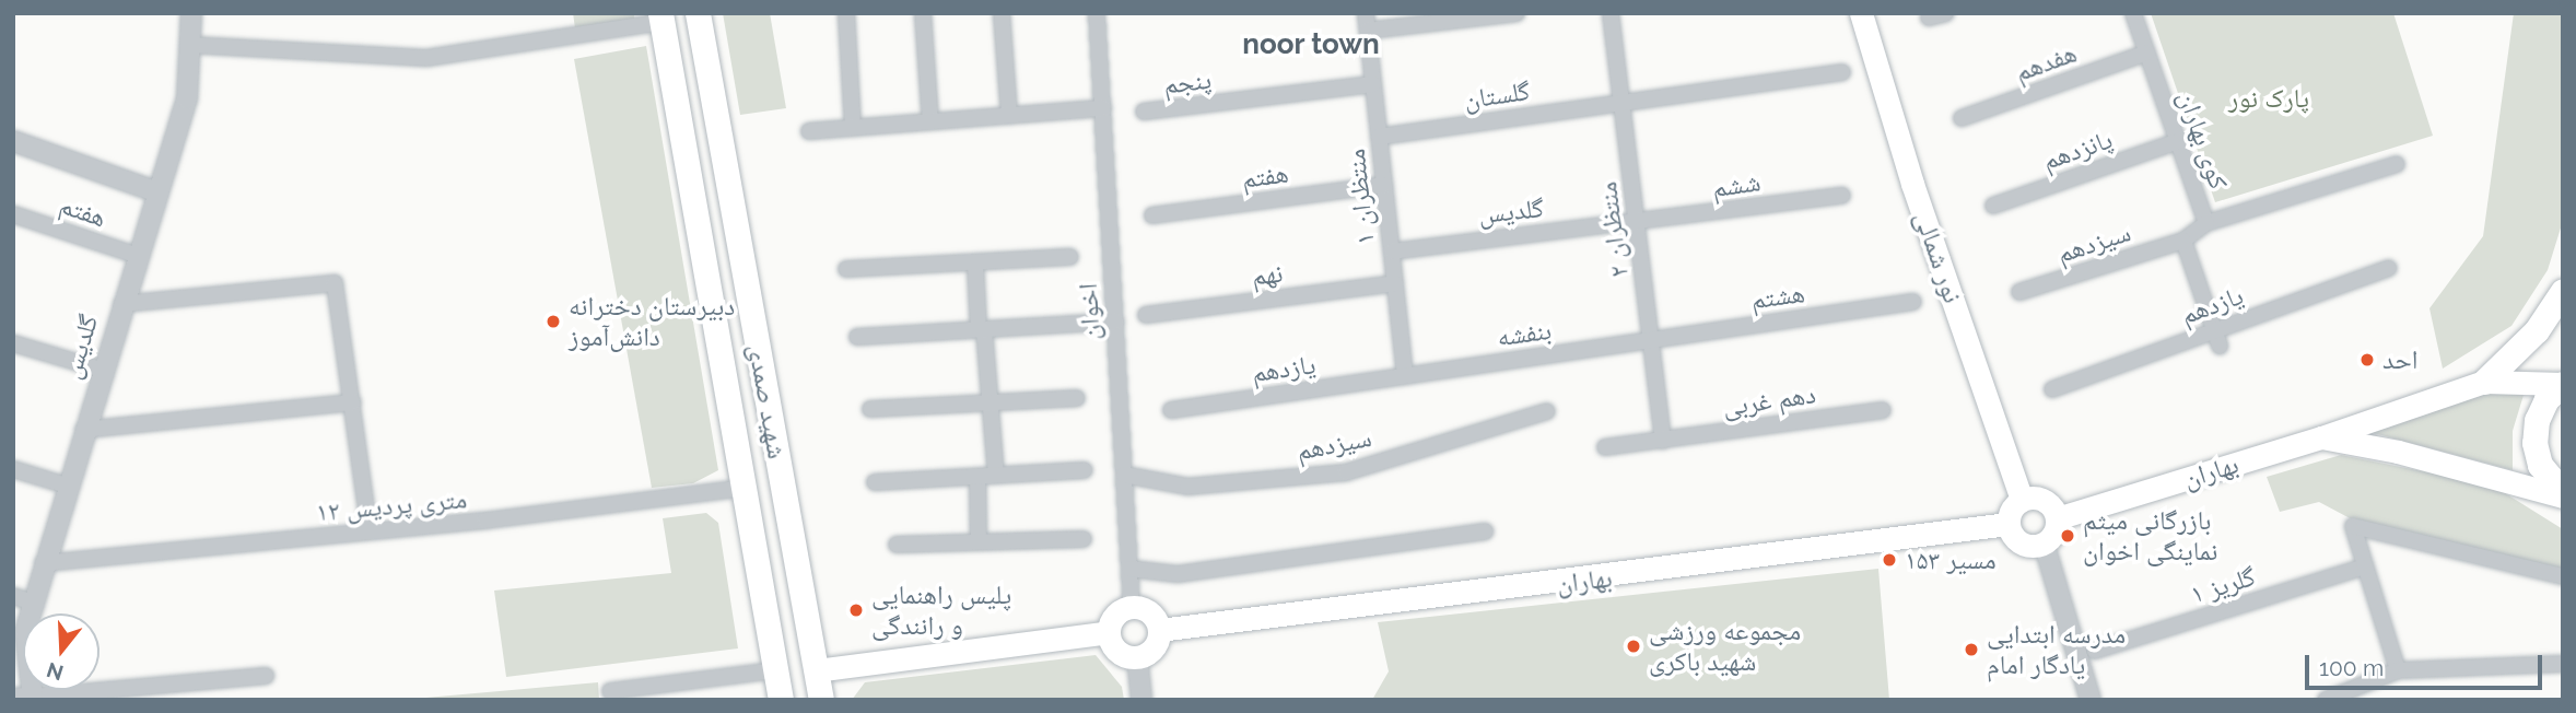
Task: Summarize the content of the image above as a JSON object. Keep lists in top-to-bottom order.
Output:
{
  "streets": {
    "main road": ["نور شمالی", "شهید صمدی", "بهاران"],
    "street": [
      "هفدهم",
      "پنجم",
      "گلستان",
      "کوی بهاران",
      "پانزدهم",
      "هفتم",
      "ششم",
      "منتظران ۱",
      "گلدیس",
      "منتظران ۲",
      "سیزدهم",
      "نهم",
      "هشتم",
      "یازدهم",
      "اخوان",
      "بنفشه",
      "دهم غربی",
      "۱۲ متری پردیس",
      "گلریز ۱"
    ]
  },
  "crossings": [
    ["هفدهم", "کوی بهاران"],
    ["پنجم", "منتظران ۱"],
    ["گلستان", "منتظران ۱"],
    ["گلستان", "منتظران ۲"],
    ["کوی بهاران", "پانزدهم"],
    ["کوی بهاران", "سیزدهم"],
    ["هفتم", "منتظران ۱"],
    ["هفتم", "گلدیس"],
    ["ششم", "گلدیس"],
    ["ششم", "منتظران ۲"],
    ["منتظران ۱", "گلدیس"],
    ["منتظران ۱", "نهم"],
    ["منتظران ۱", "یازدهم"],
    ["منتظران ۱", "بنفشه"],
    ["گلدیس", "منتظران ۲"],
    ["گلدیس", "۱۲ متری پردیس"],
    ["منتظران ۲", "هشتم"],
    ["منتظران ۲", "بنفشه"],
    ["منتظران ۲", "دهم غربی"],
    ["سیزدهم", "اخوان"],
    ["نور شمالی", "بهاران"],
    ["هشتم", "بنفشه"],
    ["یازدهم", "بنفشه"],
    ["اخوان", "بهاران"],
    ["شهید صمدی", "۱۲ متری پردیس"]
  ],
  "districts": ["noor town"],
  "parks": ["پارک نور"],
  "places": [
    "دبیرستان دخترانه دانش‌آموز",
    "احد",
    "بازرگانی میثم نماینگی اخوان",
    "مسیر ۱۵۳",
    "پلیس راهنمایی و رانندگی",
    "مجموعه ورزشی شهید باکری",
    "مدرسه ابتدایی یادگار امام"
  ],
  "scale_bar": "100 m",
  "north": "bottom"
}
